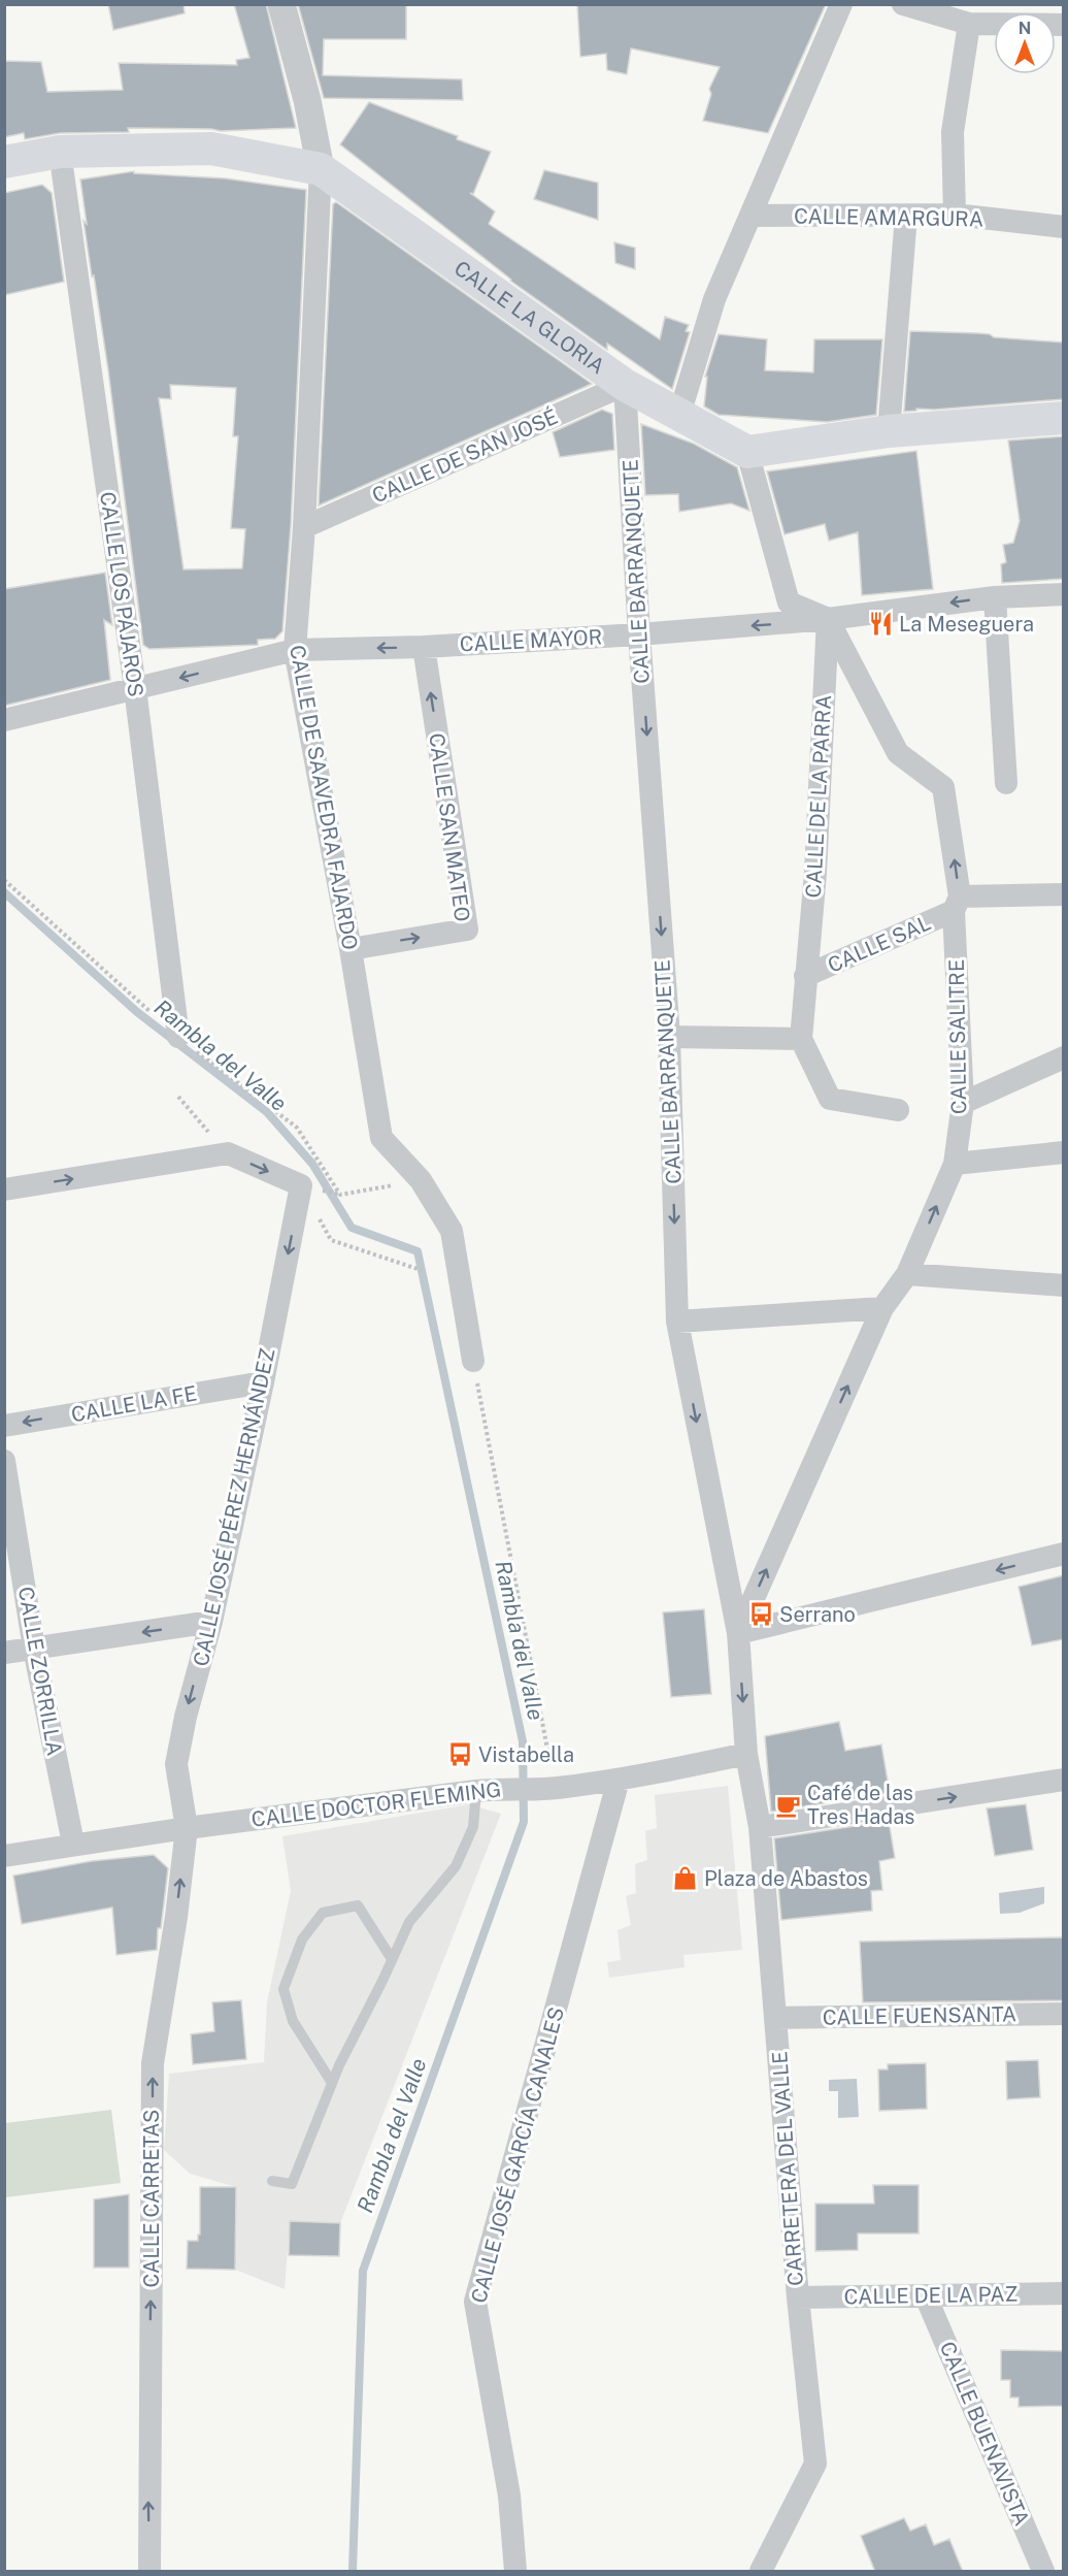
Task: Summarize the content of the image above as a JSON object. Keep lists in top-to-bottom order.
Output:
{
  "streets": {
    "main road": ["CALLE LA GLORIA"],
    "street": [
      "CALLE AMARGURA",
      "CALLE DE SAN JOSÉ",
      "CALLE BARRANQUETE",
      "CALLE LOS PÁJAROS",
      "CALLE MAYOR",
      "CALLE DE LA PARRA",
      "CALLE DE SAAVEDRA FAJARDO",
      "CALLE SAN MATEO",
      "CALLE SAL",
      "CALLE SALITRE",
      "CALLE LA FE",
      "CALLE JOSÉ PÉREZ HERNÁNDEZ",
      "CALLE ZORRILLA",
      "CALLE DOCTOR FLEMING",
      "CALLE FUENSANTA",
      "CALLE JOSÉ GARCÍA CANALES",
      "CARRETERA DEL VALLE",
      "CALLE CARRETAS",
      "CALLE DE LA PAZ",
      "CALLE BUENAVISTA"
    ]
  },
  "crossings": [
    ["CALLE LA GLORIA", "CALLE DE SAN JOSÉ"],
    ["CALLE LA GLORIA", "CALLE BARRANQUETE"],
    ["CALLE LA GLORIA", "CALLE LOS PÁJAROS"],
    ["CALLE LA GLORIA", "CALLE DE SAAVEDRA FAJARDO"],
    ["CALLE DE SAN JOSÉ", "CALLE BARRANQUETE"],
    ["CALLE DE SAN JOSÉ", "CALLE DE SAAVEDRA FAJARDO"],
    ["CALLE BARRANQUETE", "CALLE MAYOR"],
    ["CALLE BARRANQUETE", "CALLE SALITRE"],
    ["CALLE BARRANQUETE", "CALLE DOCTOR FLEMING"],
    ["CALLE BARRANQUETE", "CARRETERA DEL VALLE"],
    ["CALLE LOS PÁJAROS", "CALLE MAYOR"],
    ["CALLE MAYOR", "CALLE DE LA PARRA"],
    ["CALLE MAYOR", "CALLE DE SAAVEDRA FAJARDO"],
    ["CALLE MAYOR", "CALLE SAN MATEO"],
    ["CALLE MAYOR", "CALLE SALITRE"],
    ["CALLE DE LA PARRA", "CALLE SAL"],
    ["CALLE DE LA PARRA", "CALLE SALITRE"],
    ["CALLE DE SAAVEDRA FAJARDO", "CALLE SAN MATEO"],
    ["CALLE SAL", "CALLE SALITRE"],
    ["CALLE LA FE", "CALLE JOSÉ PÉREZ HERNÁNDEZ"],
    ["CALLE JOSÉ PÉREZ HERNÁNDEZ", "CALLE DOCTOR FLEMING"],
    ["CALLE JOSÉ PÉREZ HERNÁNDEZ", "CALLE CARRETAS"],
    ["CALLE ZORRILLA", "CALLE DOCTOR FLEMING"],
    ["CALLE DOCTOR FLEMING", "CALLE JOSÉ GARCÍA CANALES"],
    ["CALLE DOCTOR FLEMING", "CARRETERA DEL VALLE"],
    ["CALLE DOCTOR FLEMING", "CALLE CARRETAS"],
    ["CALLE FUENSANTA", "CARRETERA DEL VALLE"],
    ["CARRETERA DEL VALLE", "CALLE DE LA PAZ"],
    ["CALLE DE LA PAZ", "CALLE BUENAVISTA"]
  ],
  "one_way": [
    "CALLE BARRANQUETE",
    "CALLE MAYOR",
    "CALLE SALITRE",
    "CALLE LA FE",
    "CALLE JOSÉ PÉREZ HERNÁNDEZ",
    "CALLE CARRETAS"
  ],
  "water": ["Rambla del Valle"],
  "places": {
    "restaurant": ["La Meseguera"],
    "bus stop": ["Serrano", "Vistabella"],
    "cafe": ["Café de las Tres Hadas"],
    "shop": ["Plaza de Abastos"]
  },
  "north": "top"
}
